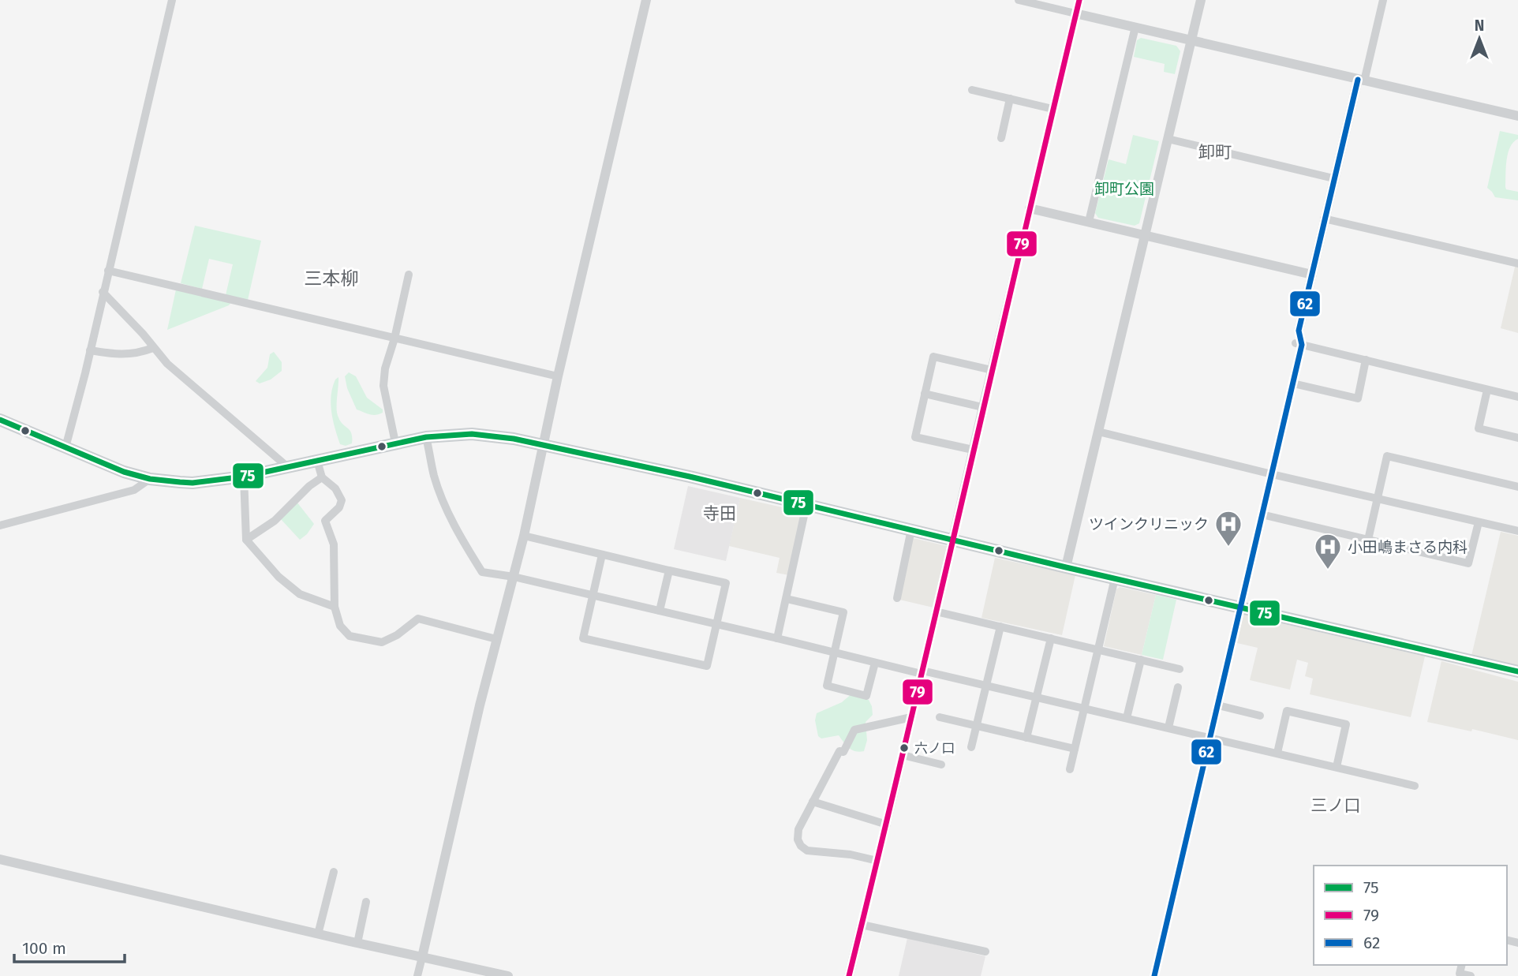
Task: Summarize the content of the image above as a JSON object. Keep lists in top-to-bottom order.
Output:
{
  "districts": [
    "卸町",
    "三本柳",
    "寺田",
    "三ノ口"
  ],
  "parks": ["卸町公園"],
  "places": {
    "hospital": ["ツインクリニック", "小田嶋まさる内科"],
    "other": ["六ノ口"]
  },
  "lines": ["transit line 79", "transit line 62", "transit line 75"],
  "legend": ["75", "79", "62"],
  "scale_bar": "100 m",
  "north": "top"
}
